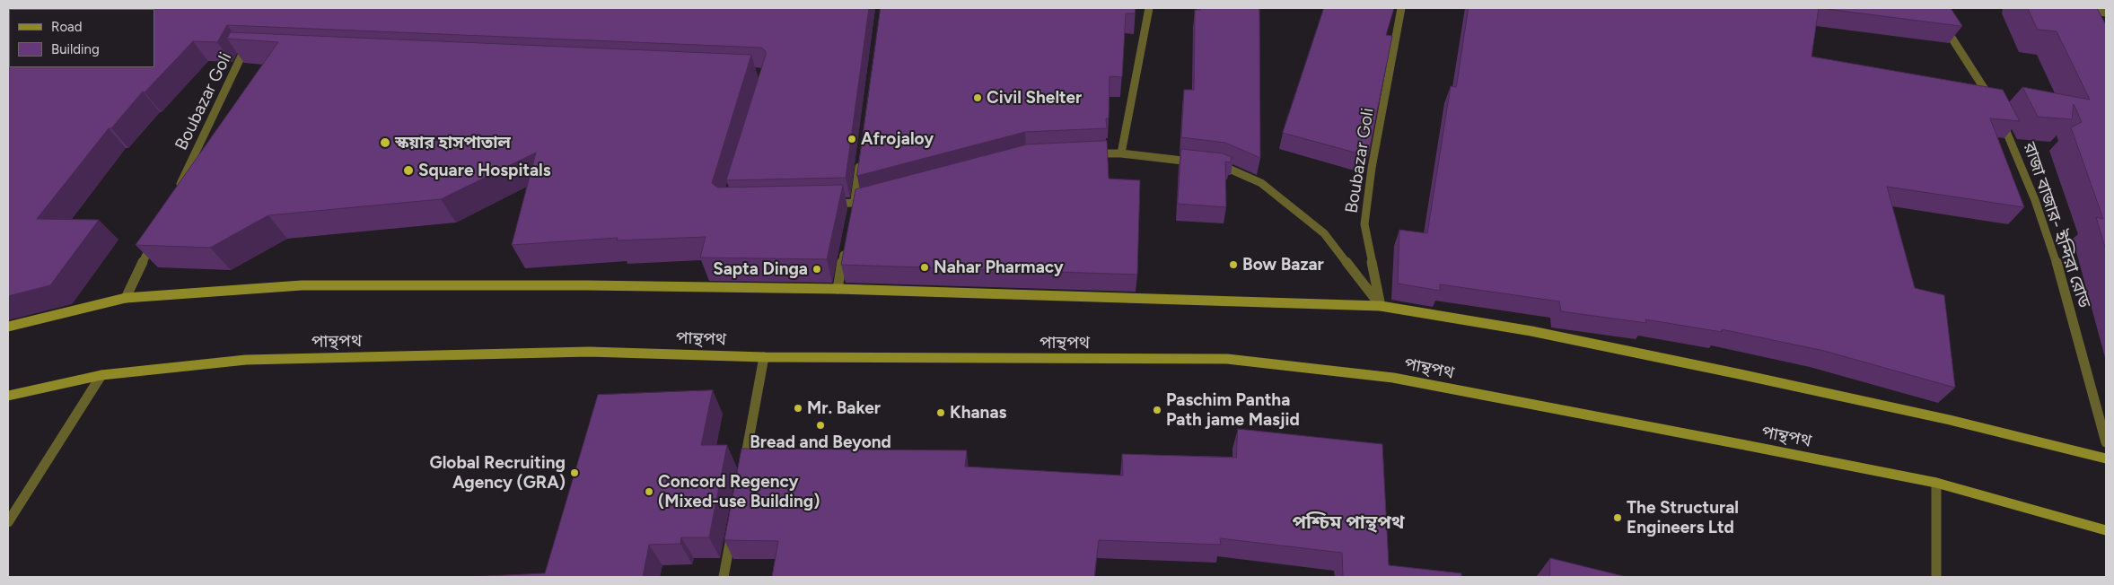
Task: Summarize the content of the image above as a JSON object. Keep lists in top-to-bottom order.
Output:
{
  "streets": {
    "main road": ["পান্থপথ"],
    "street": ["Boubazar Goli", "রাজা বাজার- ইন্দিরা রোড"]
  },
  "districts": ["পশ্চিম পান্থপথ"],
  "places": [
    "Civil Shelter",
    "Afrojaloy",
    "স্কয়ার হাসপাতাল",
    "Square Hospitals",
    "Bow Bazar",
    "Nahar Pharmacy",
    "Sapta Dinga",
    "Mr. Baker",
    "Paschim Pantha Path jame Masjid",
    "Khanas",
    "Bread and Beyond",
    "Global Recruiting Agency (GRA)",
    "Concord Regency (Mixed-use Building)",
    "The Structural Engineers Ltd"
  ],
  "legend": ["Road", "Building"]
}
